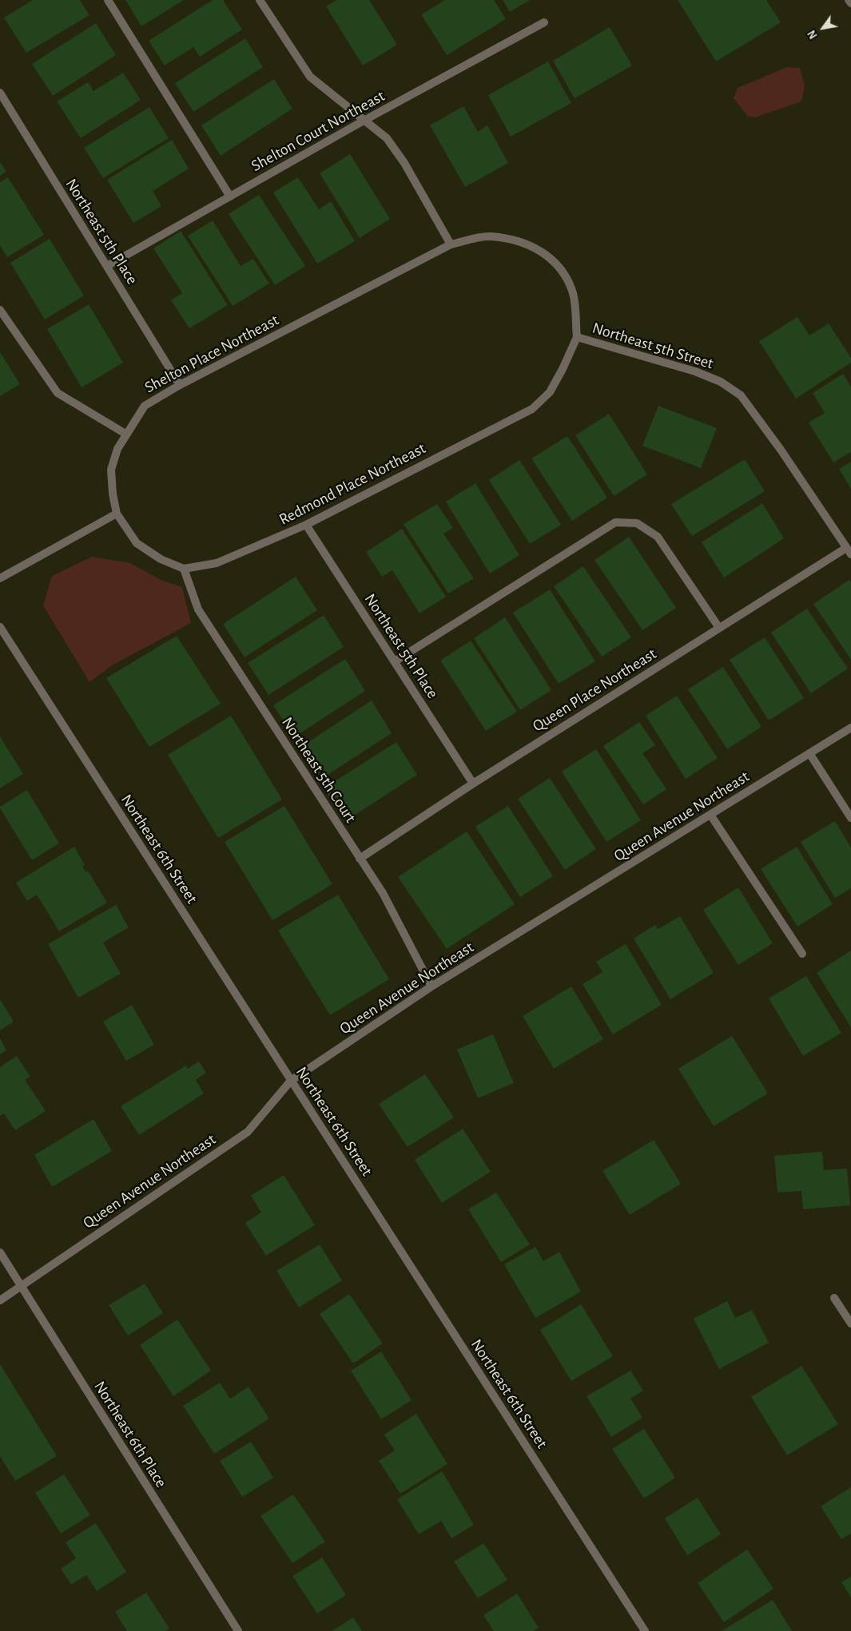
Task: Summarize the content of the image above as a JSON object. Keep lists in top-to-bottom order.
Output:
{
  "streets": {
    "street": [
      "Shelton Court Northeast",
      "Northeast 5th Place",
      "Northeast 5th Street",
      "Shelton Place Northeast",
      "Redmond Place Northeast",
      "Queen Place Northeast",
      "Northeast 5th Court",
      "Queen Avenue Northeast",
      "Northeast 6th Street",
      "Northeast 6th Place"
    ]
  },
  "crossings": [
    ["Shelton Court Northeast", "Northeast 5th Place"],
    ["Northeast 5th Place", "Shelton Place Northeast"],
    ["Northeast 5th Place", "Redmond Place Northeast"],
    ["Northeast 5th Place", "Queen Place Northeast"],
    ["Northeast 5th Street", "Shelton Place Northeast"],
    ["Northeast 5th Street", "Redmond Place Northeast"],
    ["Northeast 5th Street", "Queen Place Northeast"],
    ["Redmond Place Northeast", "Northeast 5th Court"],
    ["Queen Place Northeast", "Northeast 5th Court"],
    ["Northeast 5th Court", "Queen Avenue Northeast"],
    ["Queen Avenue Northeast", "Northeast 6th Street"],
    ["Queen Avenue Northeast", "Northeast 6th Place"]
  ],
  "north": "bottom left"
}
